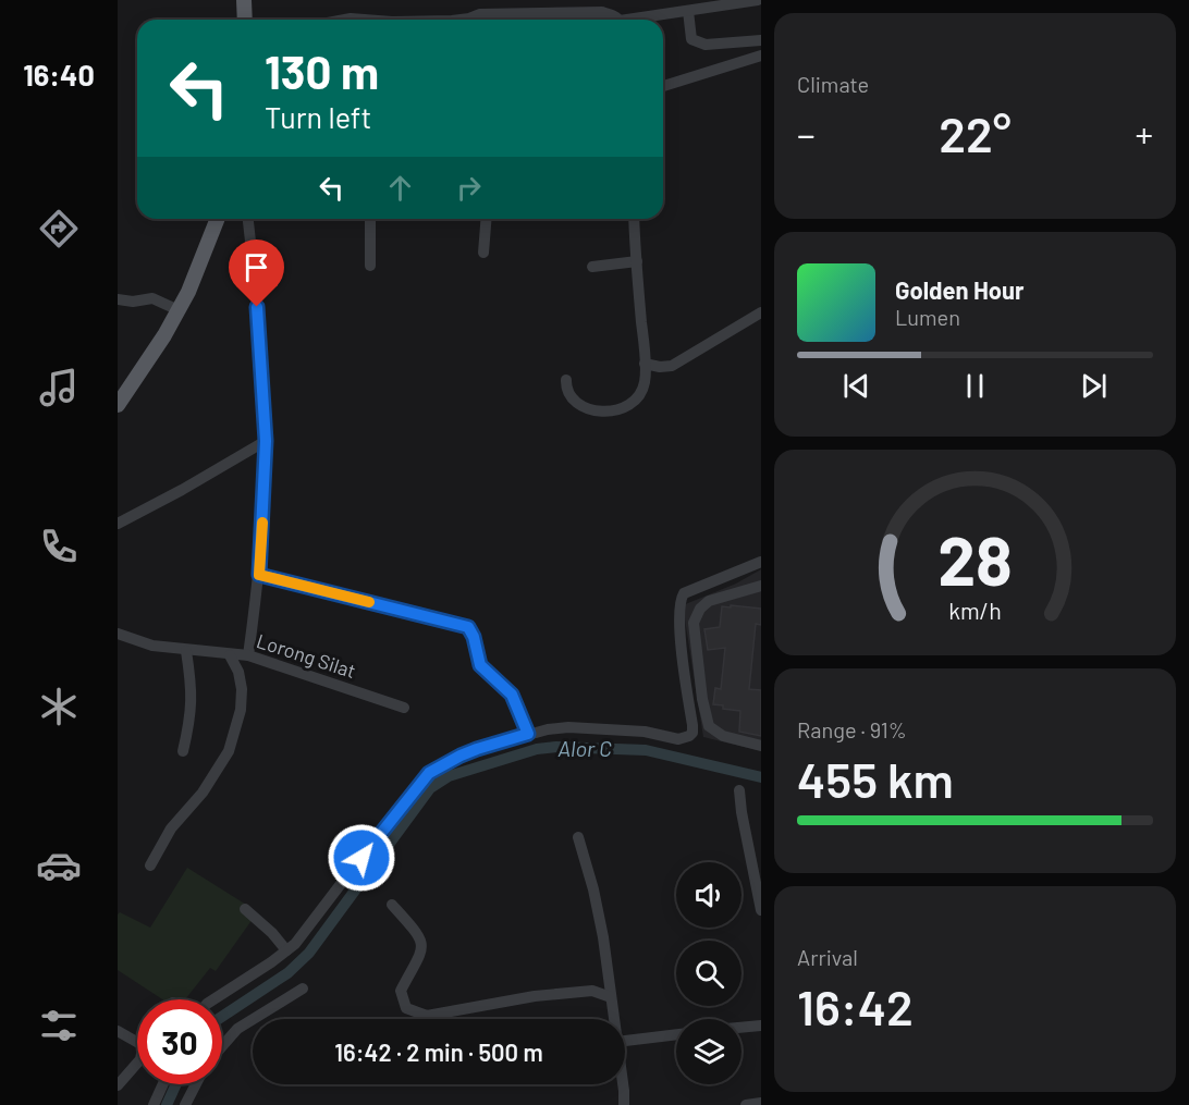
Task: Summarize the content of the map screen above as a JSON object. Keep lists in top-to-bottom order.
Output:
{
  "streets": {
    "street": ["Lorong Silat"]
  },
  "water": ["Alor C"],
  "page": {
    "tabs": "16:40",
    "tile": [
      "Climate",
      ["Range · 91%", "455 km"],
      ["Arrival", "16:42"]
    ],
    "turn": ["130 m", "Turn left"],
    "heat": ["−", "22°", "+"],
    "song": ["Golden Hour", "Lumen"],
    "limit": "30",
    "trip": "16:42 · 2 min · 500 m",
    "gauge": ["28", "km/h"]
  }
}
